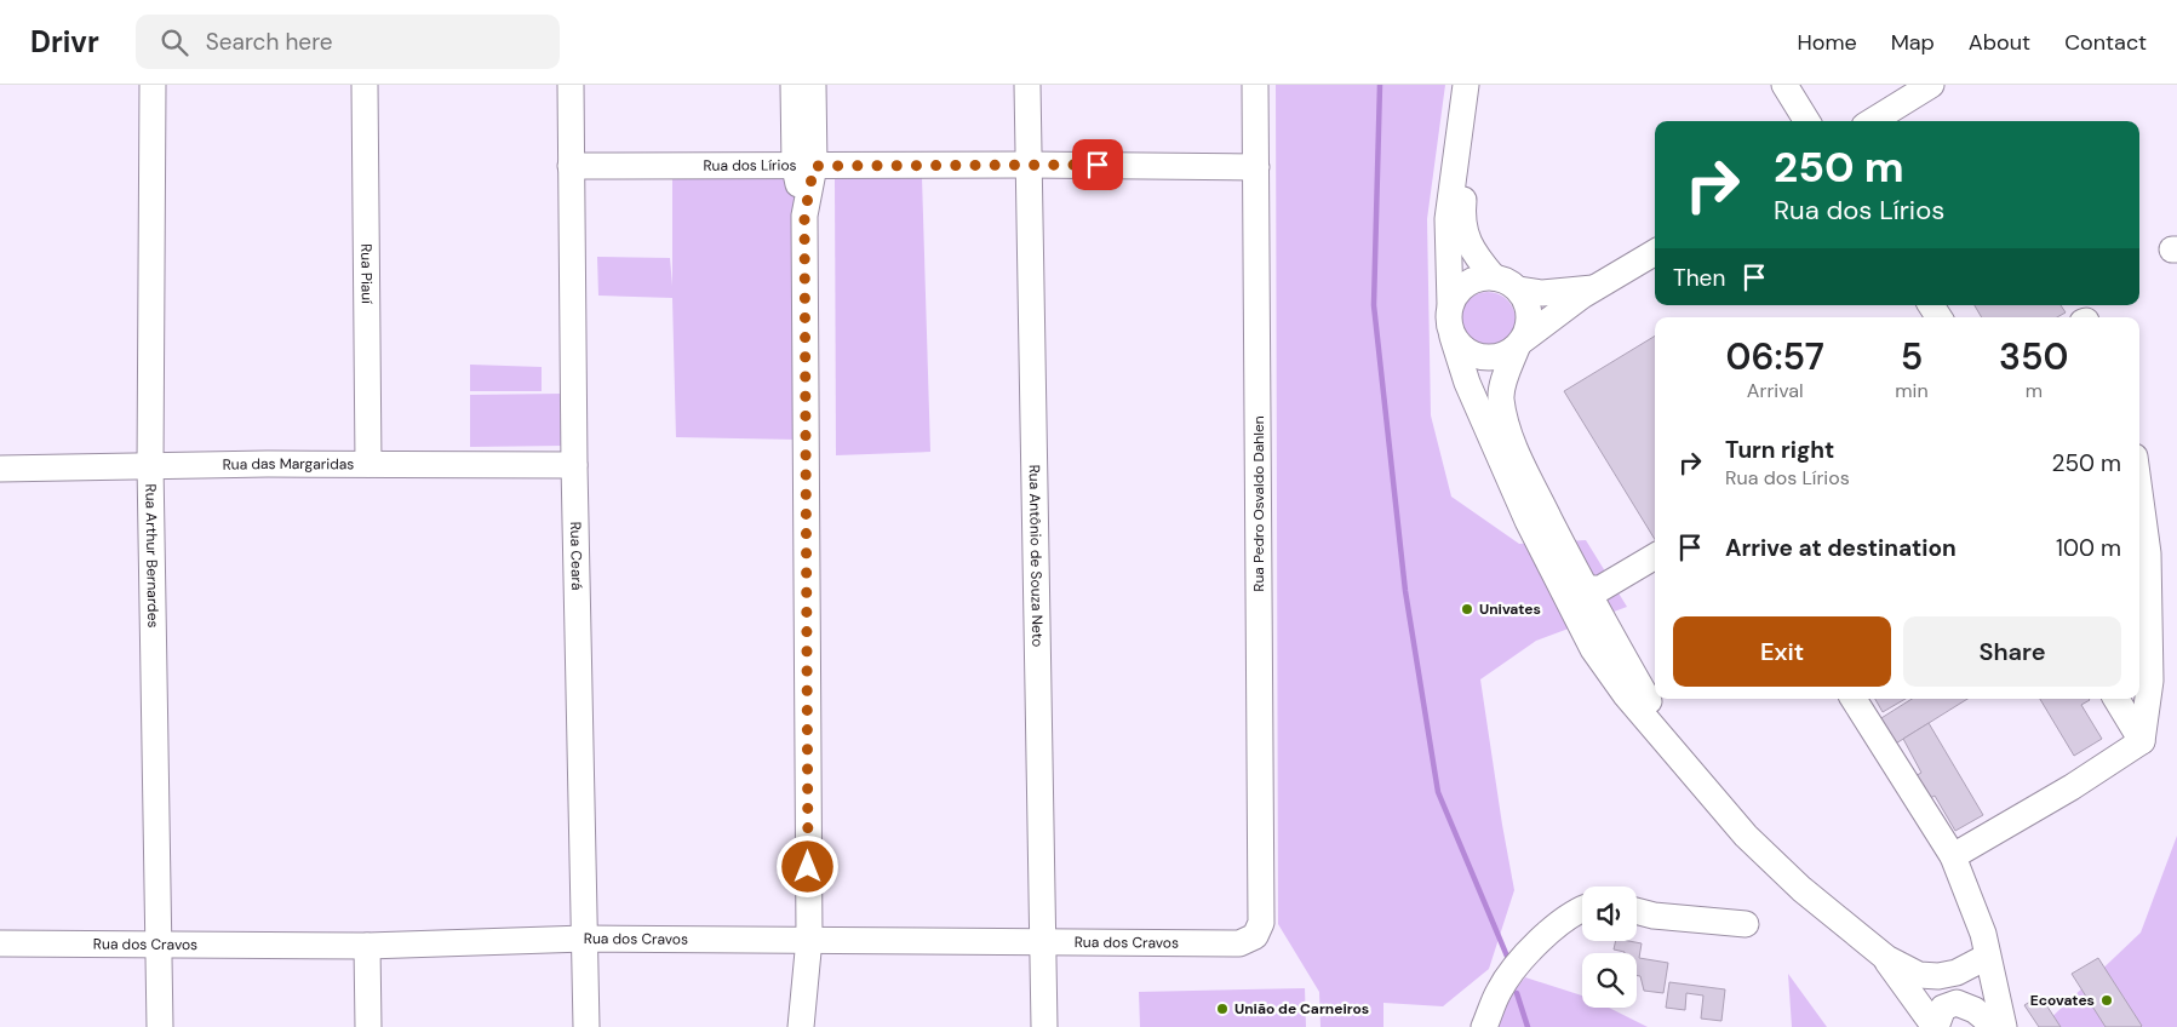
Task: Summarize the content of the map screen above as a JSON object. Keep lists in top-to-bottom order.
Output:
{
  "streets": {
    "street": [
      "Rua dos Lírios",
      "Rua Piauí",
      "Rua das Margaridas",
      "Rua Pedro Osvaldo Dahlen",
      "Rua Arthur Bernardes",
      "Rua Ceará",
      "Rua Antônio de Souza Neto",
      "Rua dos Cravos"
    ]
  },
  "crossings": [
    ["Rua dos Lírios", "Rua Pedro Osvaldo Dahlen"],
    ["Rua dos Lírios", "Rua Ceará"],
    ["Rua dos Lírios", "Rua Antônio de Souza Neto"],
    ["Rua Piauí", "Rua das Margaridas"],
    ["Rua das Margaridas", "Rua Arthur Bernardes"],
    ["Rua das Margaridas", "Rua Ceará"],
    ["Rua Pedro Osvaldo Dahlen", "Rua dos Cravos"],
    ["Rua Arthur Bernardes", "Rua dos Cravos"],
    ["Rua Ceará", "Rua dos Cravos"],
    ["Rua Antônio de Souza Neto", "Rua dos Cravos"]
  ],
  "places": ["Univates", "Ecovates", "União de Carneiros"],
  "page": {
    "header": "Drivr",
    "search": "Search here",
    "nav": [
      "Home",
      "Map",
      "About",
      "Contact"
    ],
    "turn": ["250 m", "Rua dos Lírios"],
    "then": "Then",
    "eta": [
      "06:57",
      "Arrival",
      "5",
      "min",
      "350",
      "m"
    ],
    "list": [
      {
        "name": "Turn right",
        "note": "Rua dos Lírios",
        "value": "250 m"
      },
      {
        "name": "Arrive at destination",
        "value": "100 m"
      }
    ],
    "buttons": ["Exit", "Share"]
  }
}
